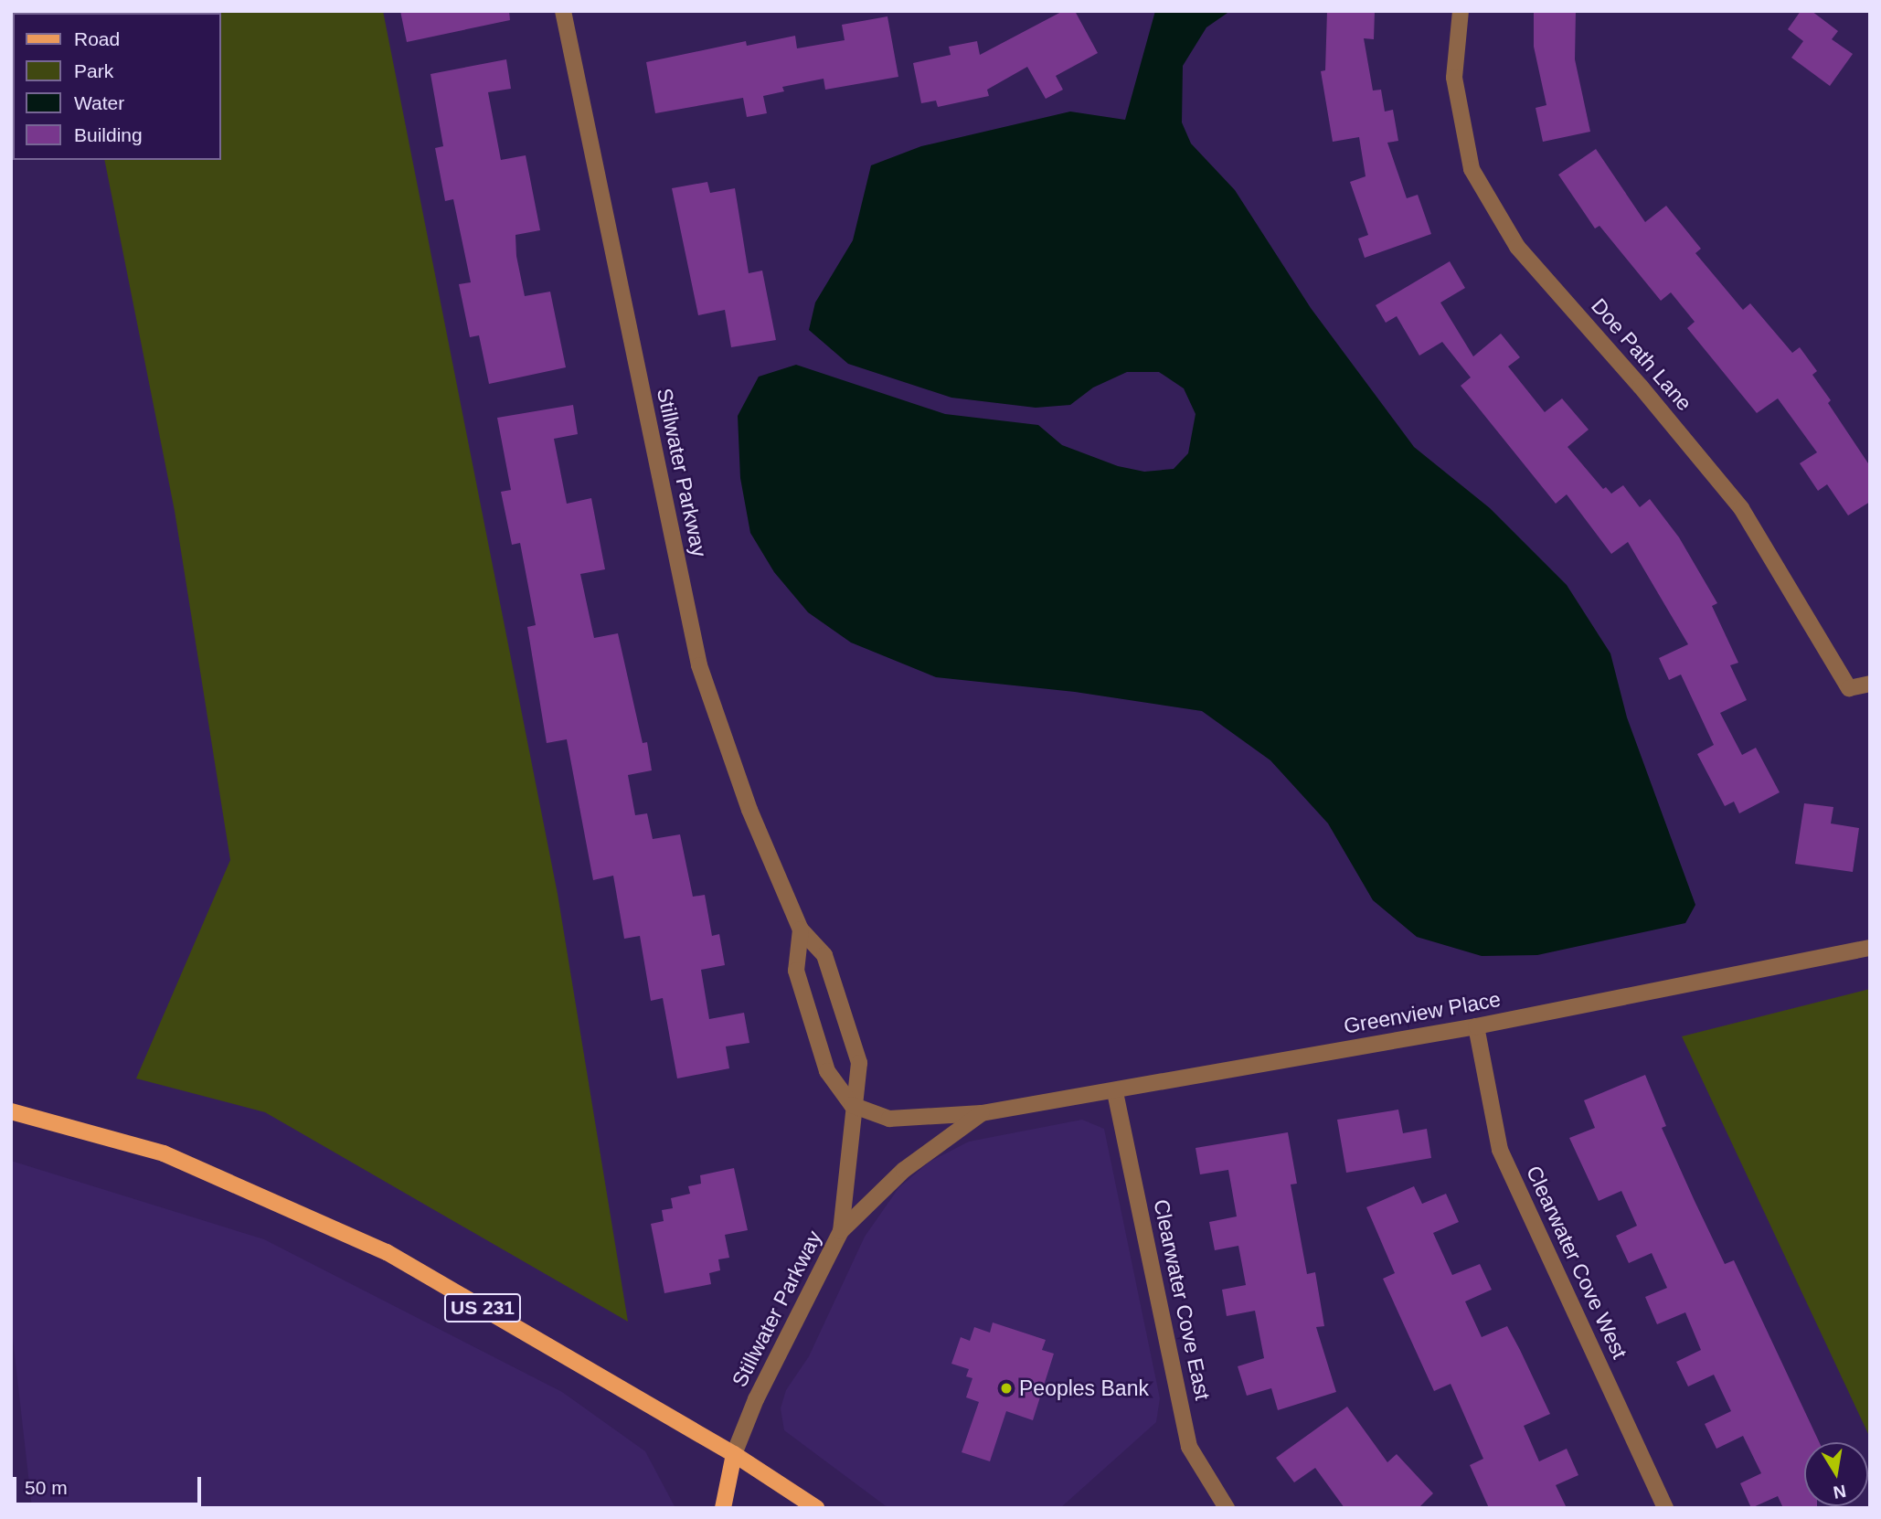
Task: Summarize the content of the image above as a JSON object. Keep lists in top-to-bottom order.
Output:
{
  "streets": {
    "main road": ["US 231"],
    "street": [
      "Doe Path Lane",
      "Stillwater Parkway",
      "Greenview Place",
      "Clearwater Cove West",
      "Clearwater Cove East"
    ]
  },
  "crossings": [
    ["Stillwater Parkway", "Greenview Place"],
    ["Stillwater Parkway", "US 231"],
    ["Greenview Place", "Clearwater Cove West"],
    ["Greenview Place", "Clearwater Cove East"]
  ],
  "places": ["Peoples Bank"],
  "legend": [
    "Road",
    "Park",
    "Water",
    "Building"
  ],
  "scale_bar": "50 m",
  "north": "bottom"
}
